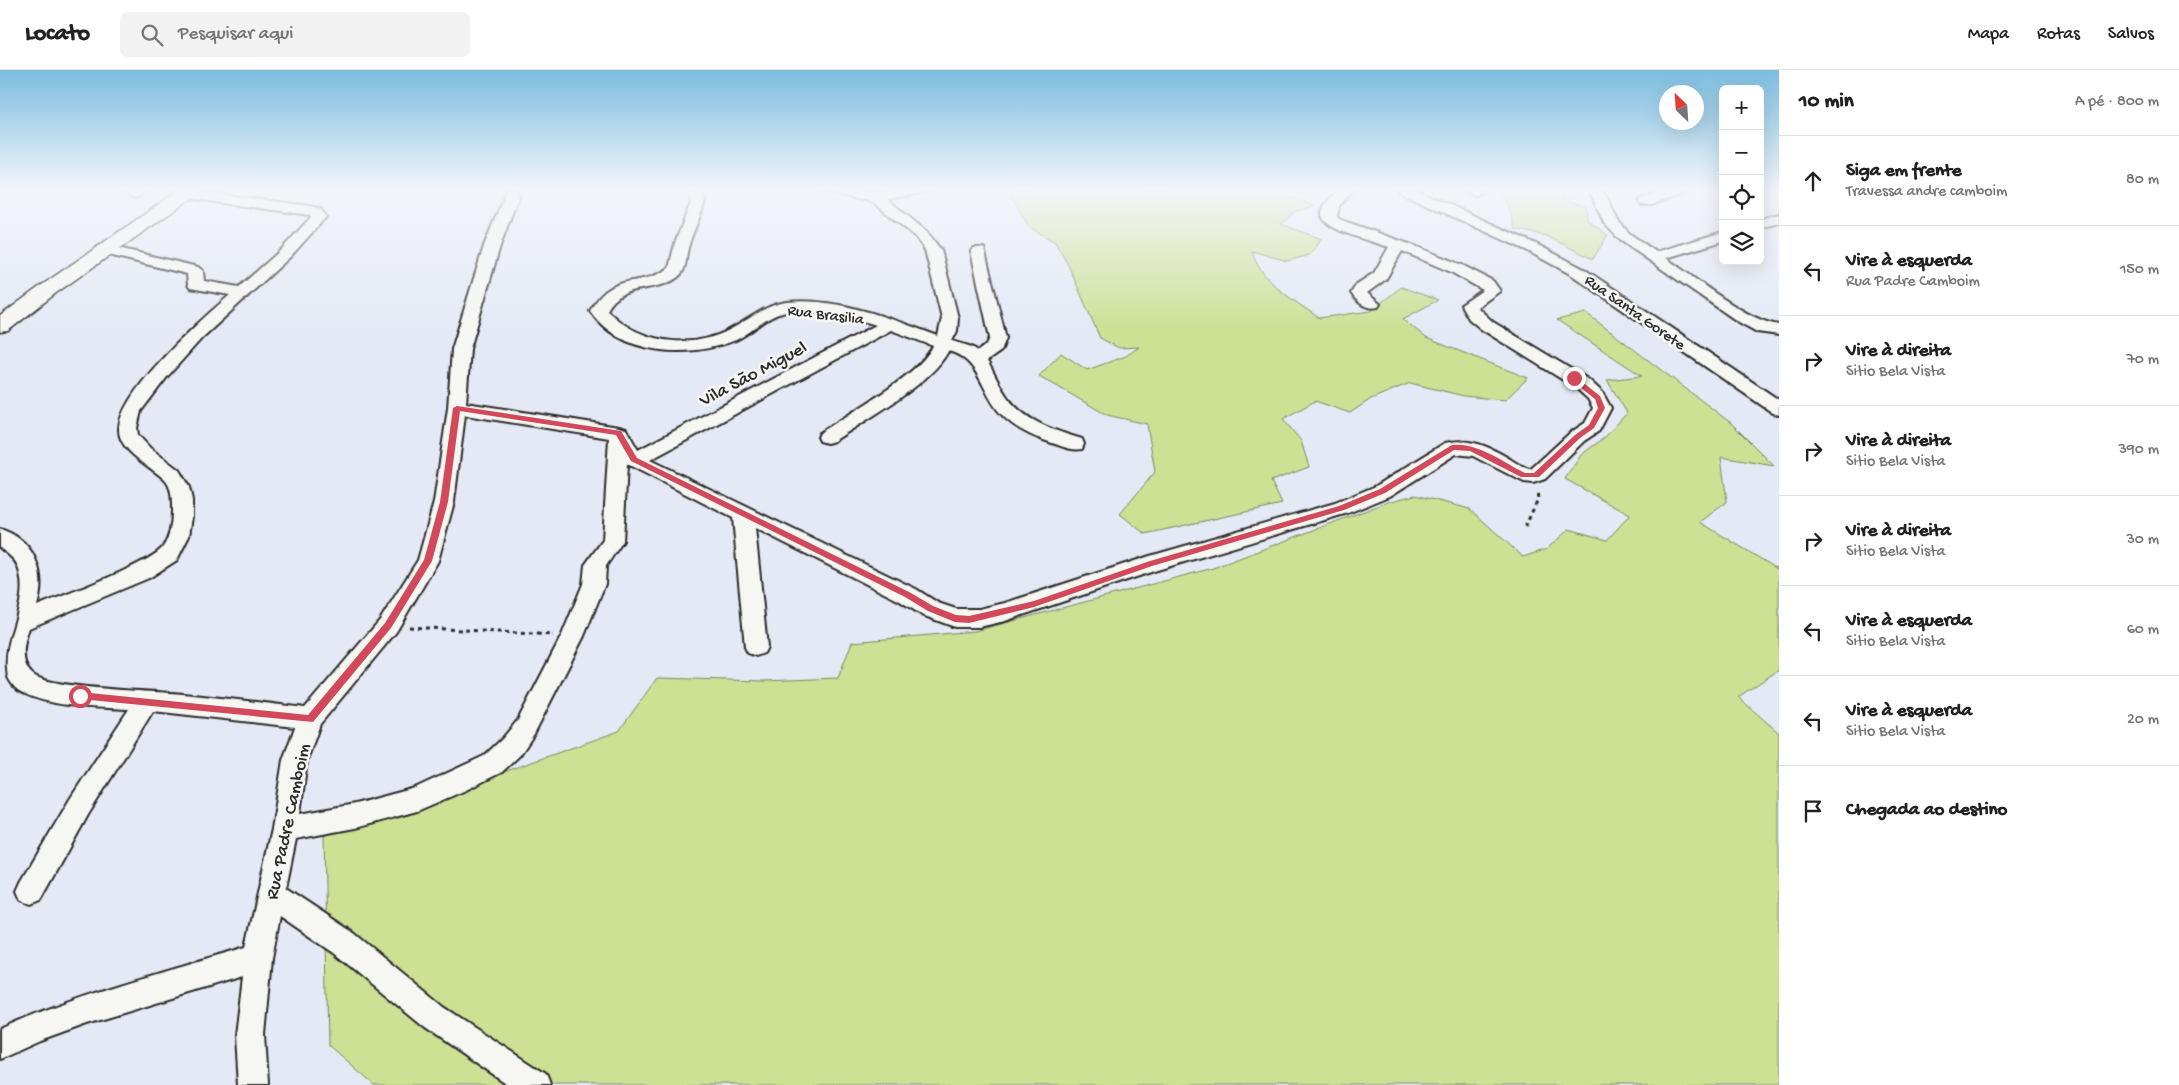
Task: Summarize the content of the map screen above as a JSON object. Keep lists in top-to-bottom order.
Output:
{
  "streets": {
    "street": [
      "Rua Santa Gorete",
      "Rua Brasilia",
      "Vila São Miguel",
      "Rua Padre Camboim"
    ]
  },
  "crossings": [
    ["Rua Brasilia", "Vila São Miguel"]
  ],
  "north": "top left",
  "page": {
    "header": "Locato",
    "search": "Pesquisar aqui",
    "nav": ["Mapa", "Rotas", "Salvos"],
    "heading": ["10 min", "A pé · 800 m"],
    "map_buttons": ["+", "−"],
    "list": [
      ["Siga em frente", "Travessa andre camboim", "80 m"],
      ["Vire à esquerda", "Rua Padre Camboim", "150 m"],
      ["Vire à direita", "Sitio Bela Vista", "70 m"],
      ["Vire à direita", "Sitio Bela Vista", "390 m"],
      ["Vire à direita", "Sitio Bela Vista", "30 m"],
      ["Vire à esquerda", "Sitio Bela Vista", "60 m"],
      ["Vire à esquerda", "Sitio Bela Vista", "20 m"],
      "Chegada ao destino"
    ]
  }
}
